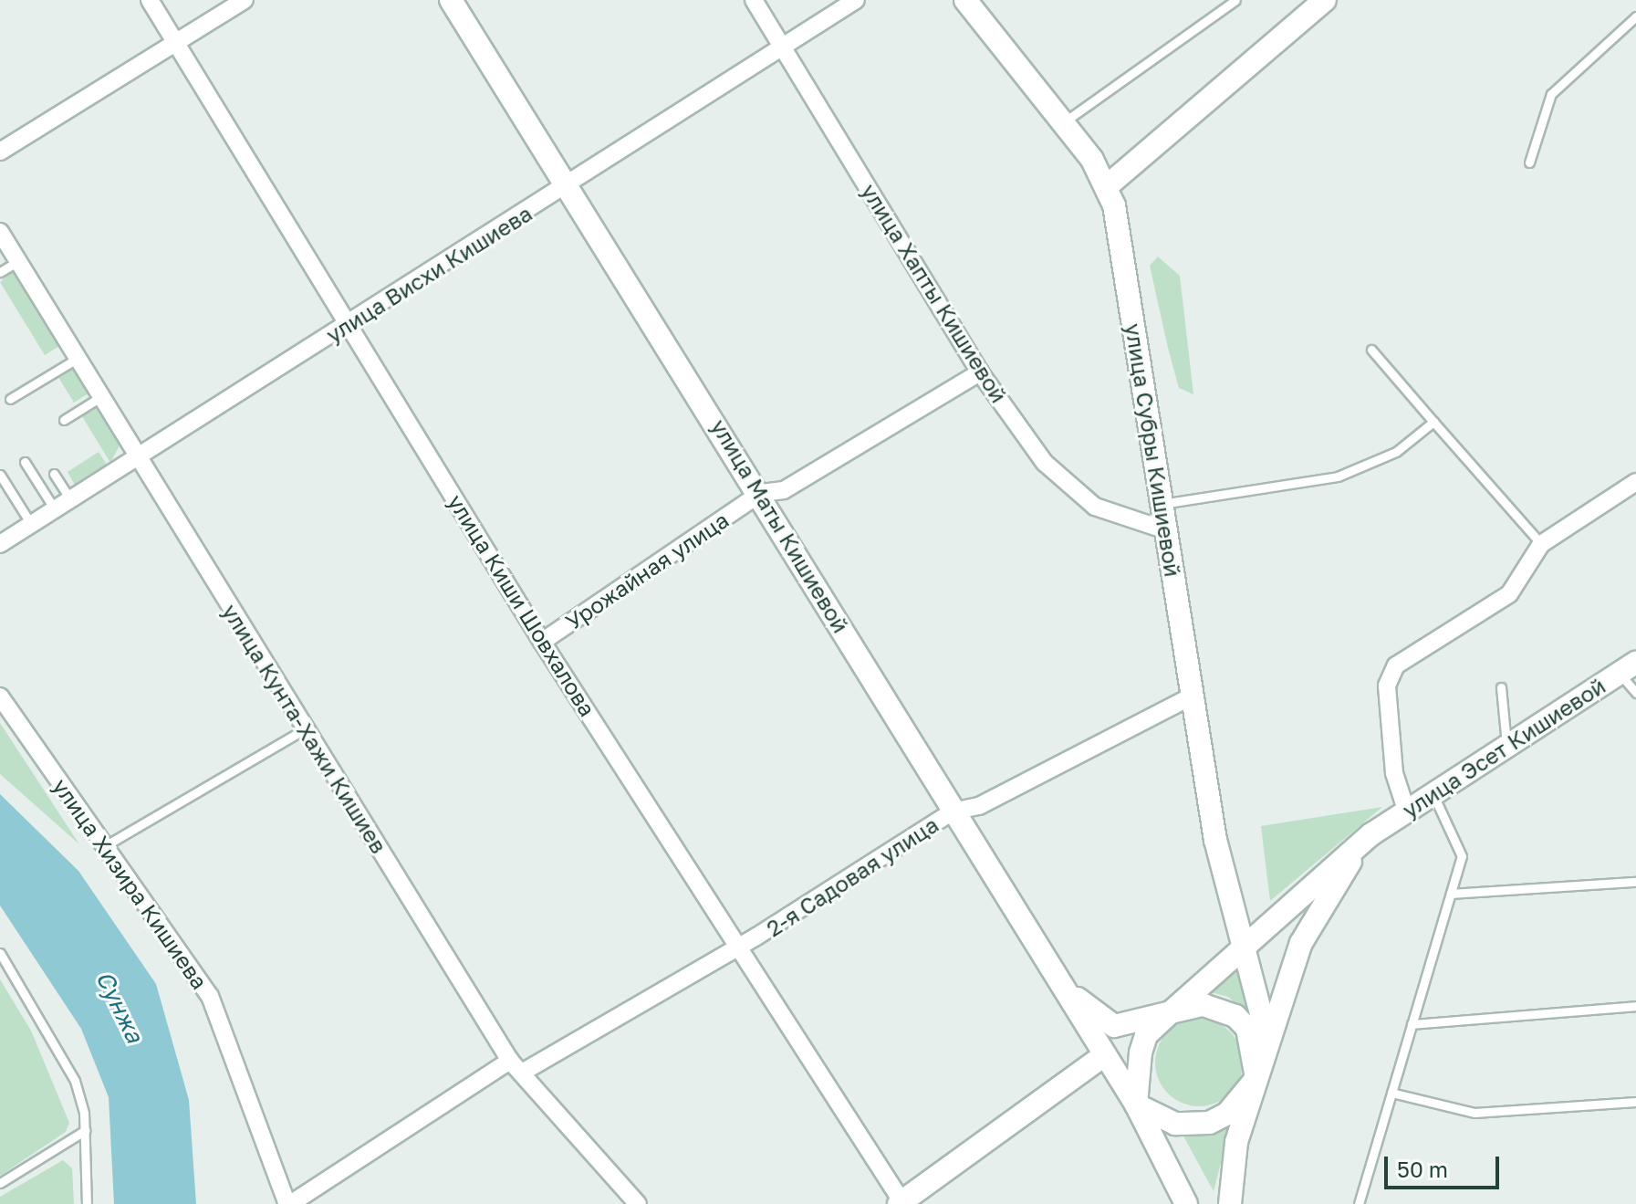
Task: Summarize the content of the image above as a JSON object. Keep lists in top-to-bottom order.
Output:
{
  "streets": {
    "main road": ["улица Субры Кишиевой", "улица Маты Кишиевой", "улица Эсет Кишиевой"],
    "street": [
      "улица Висхи Кишиева",
      "улица Хапты Кишиевой",
      "Урожайная улица",
      "улица Киши Шовхалова",
      "улица Кунта-Хажи Кишиев",
      "2-я Садовая улица",
      "улица Хизира Кишиева"
    ]
  },
  "crossings": [
    ["улица Висхи Кишиева", "улица Хапты Кишиевой"],
    ["улица Висхи Кишиева", "улица Маты Кишиевой"],
    ["улица Висхи Кишиева", "улица Киши Шовхалова"],
    ["улица Висхи Кишиева", "улица Кунта-Хажи Кишиев"],
    ["улица Хапты Кишиевой", "улица Субры Кишиевой"],
    ["улица Хапты Кишиевой", "Урожайная улица"],
    ["улица Субры Кишиевой", "2-я Садовая улица"],
    ["улица Маты Кишиевой", "Урожайная улица"],
    ["улица Маты Кишиевой", "2-я Садовая улица"],
    ["Урожайная улица", "улица Киши Шовхалова"],
    ["улица Киши Шовхалова", "2-я Садовая улица"],
    ["улица Кунта-Хажи Кишиев", "2-я Садовая улица"],
    ["2-я Садовая улица", "улица Хизира Кишиева"]
  ],
  "water": ["Сунжа"],
  "scale_bar": "50 m"
}
